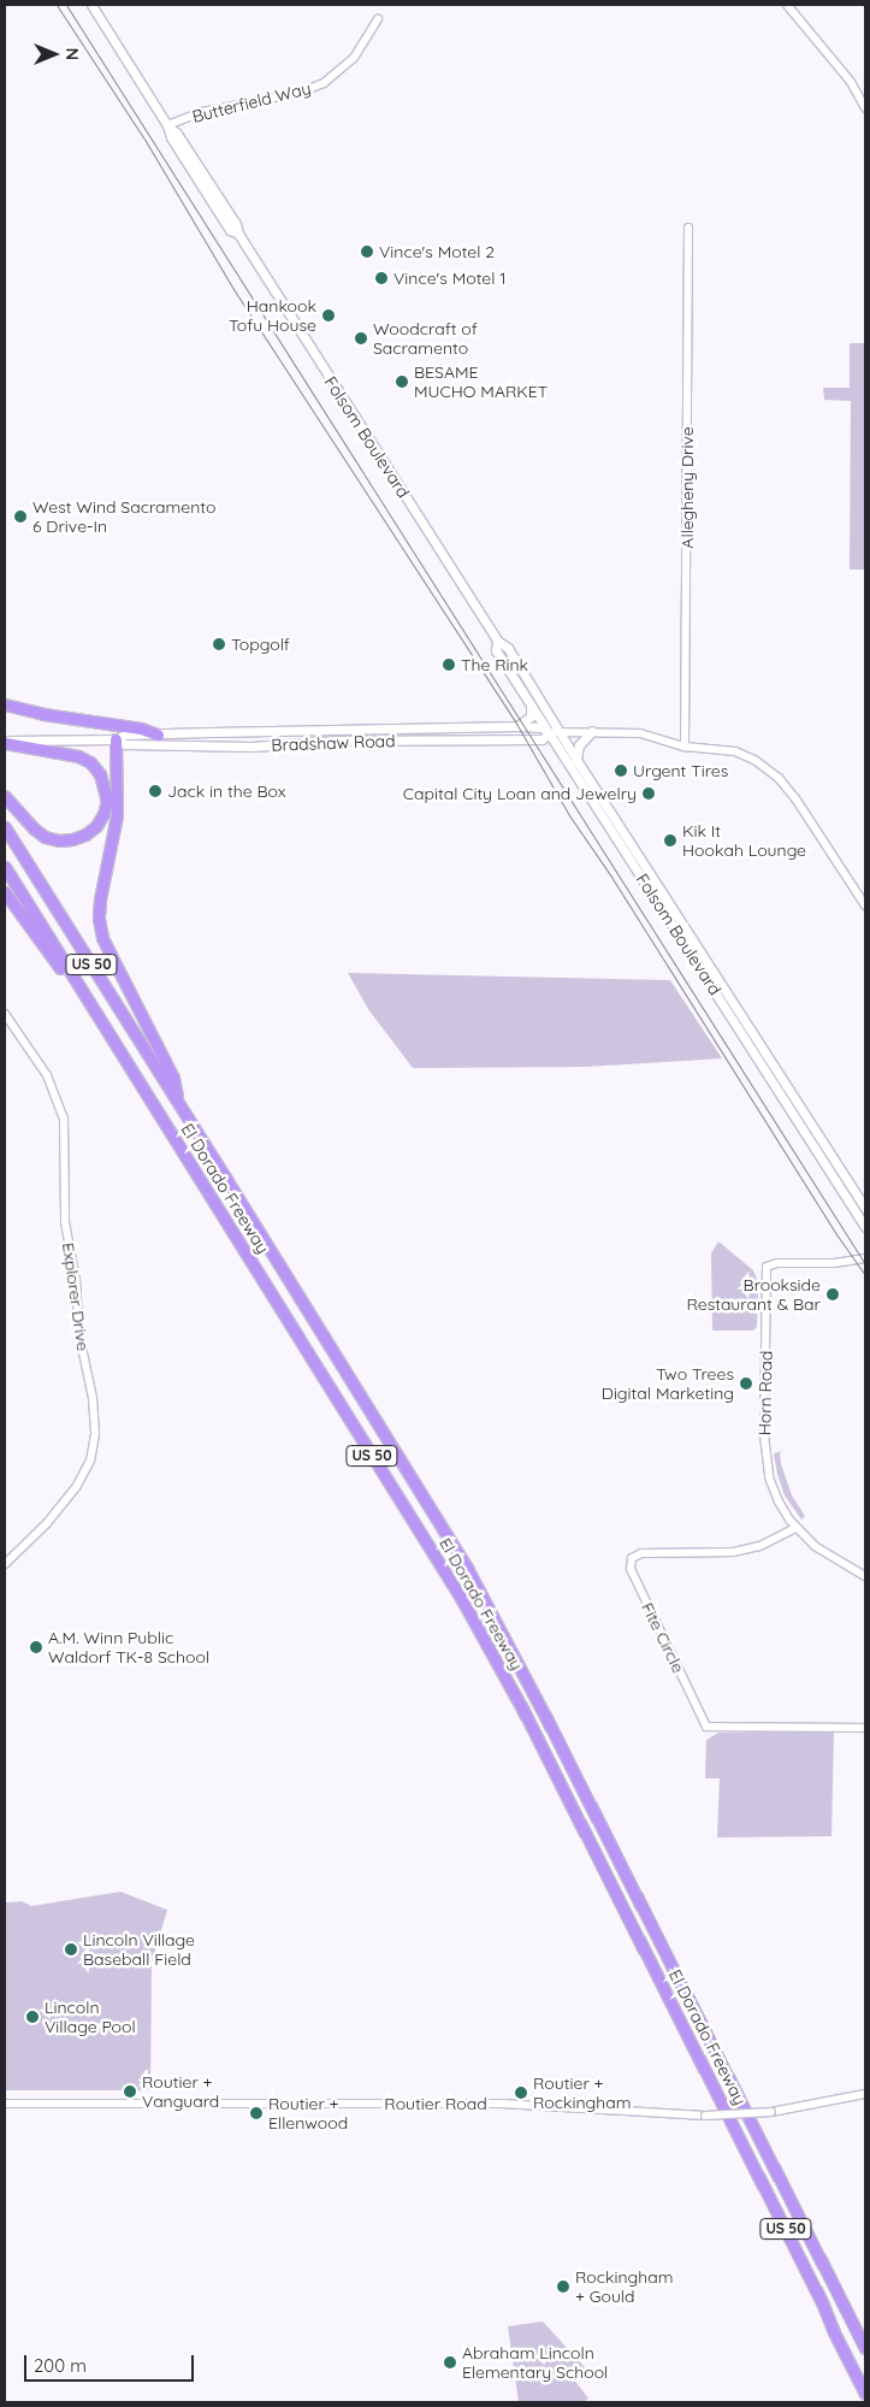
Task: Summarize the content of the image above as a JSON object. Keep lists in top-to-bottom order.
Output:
{
  "streets": {
    "highway": ["US 50", "El Dorado Freeway"],
    "main road": ["Folsom Boulevard", "Bradshaw Road"],
    "street": [
      "Butterfield Way",
      "Allegheny Drive",
      "Explorer Drive",
      "Horn Road",
      "Fite Circle",
      "Routier Road"
    ]
  },
  "crossings": [
    ["Butterfield Way", "Folsom Boulevard"],
    ["Folsom Boulevard", "Bradshaw Road"],
    ["Allegheny Drive", "Bradshaw Road"],
    ["Horn Road", "Fite Circle"]
  ],
  "places": [
    "Vince's Motel 2",
    "Vince's Motel 1",
    "Hankook Tofu House",
    "Woodcraft of Sacramento",
    "BESAME MUCHO MARKET",
    "West Wind Sacramento 6 Drive-In",
    "Topgolf",
    "The Rink",
    "Urgent Tires",
    "Jack in the Box",
    "Capital City Loan and Jewelry",
    "Kik It Hookah Lounge",
    "Brookside Restaurant & Bar",
    "Two Trees Digital Marketing",
    "A.M. Winn Public Waldorf TK-8 School",
    "Lincoln Village Baseball Field",
    "Lincoln Village Pool",
    "Routier + Vanguard",
    "Routier + Rockingham",
    "Routier + Ellenwood",
    "Rockingham + Gould",
    "Abraham Lincoln Elementary School"
  ],
  "scale_bar": "200 m",
  "north": "right"
}
